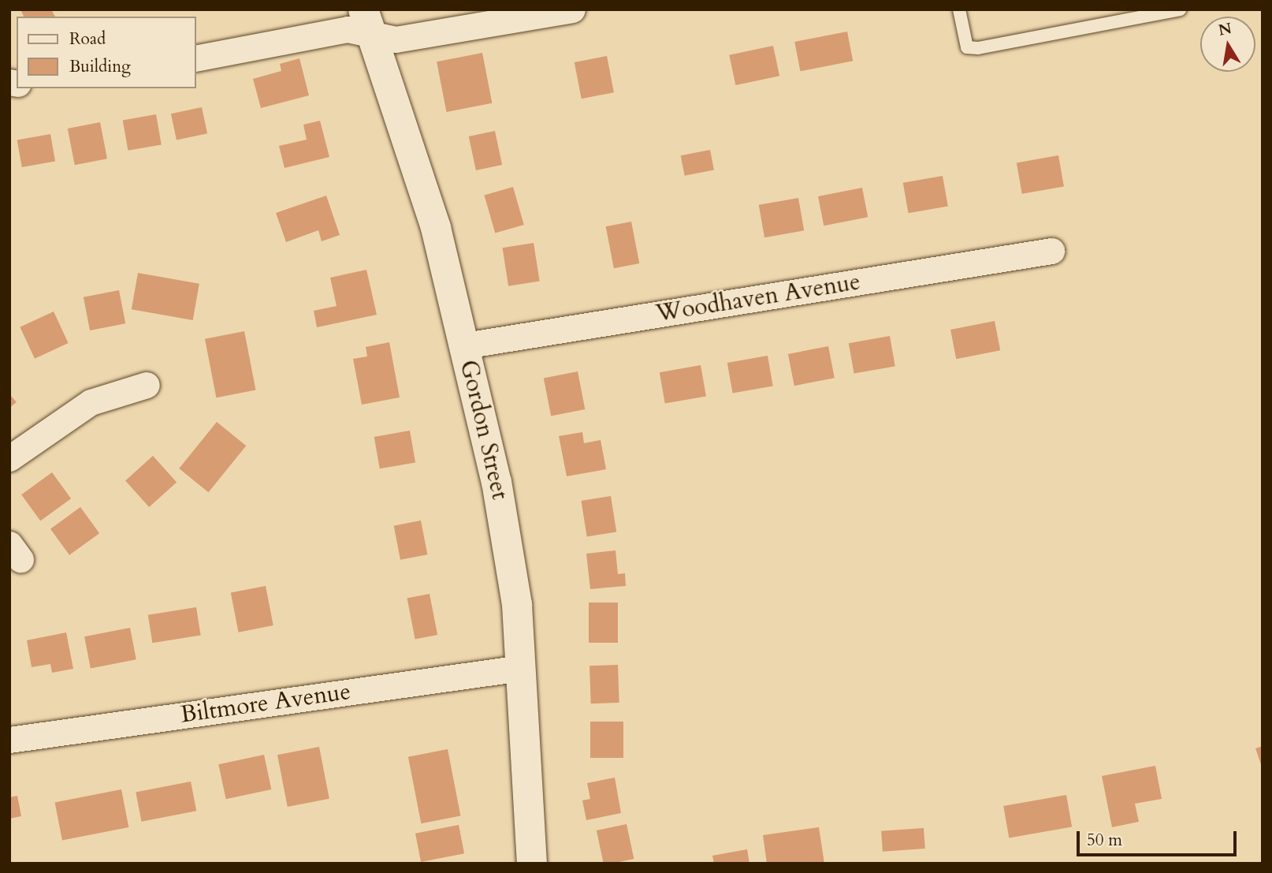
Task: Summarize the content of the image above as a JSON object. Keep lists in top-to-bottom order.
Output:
{
  "streets": {
    "street": ["Woodhaven Avenue", "Gordon Street", "Biltmore Avenue"]
  },
  "crossings": [
    ["Woodhaven Avenue", "Gordon Street"],
    ["Gordon Street", "Biltmore Avenue"]
  ],
  "legend": ["Road", "Building"],
  "scale_bar": "50 m",
  "north": "top"
}
